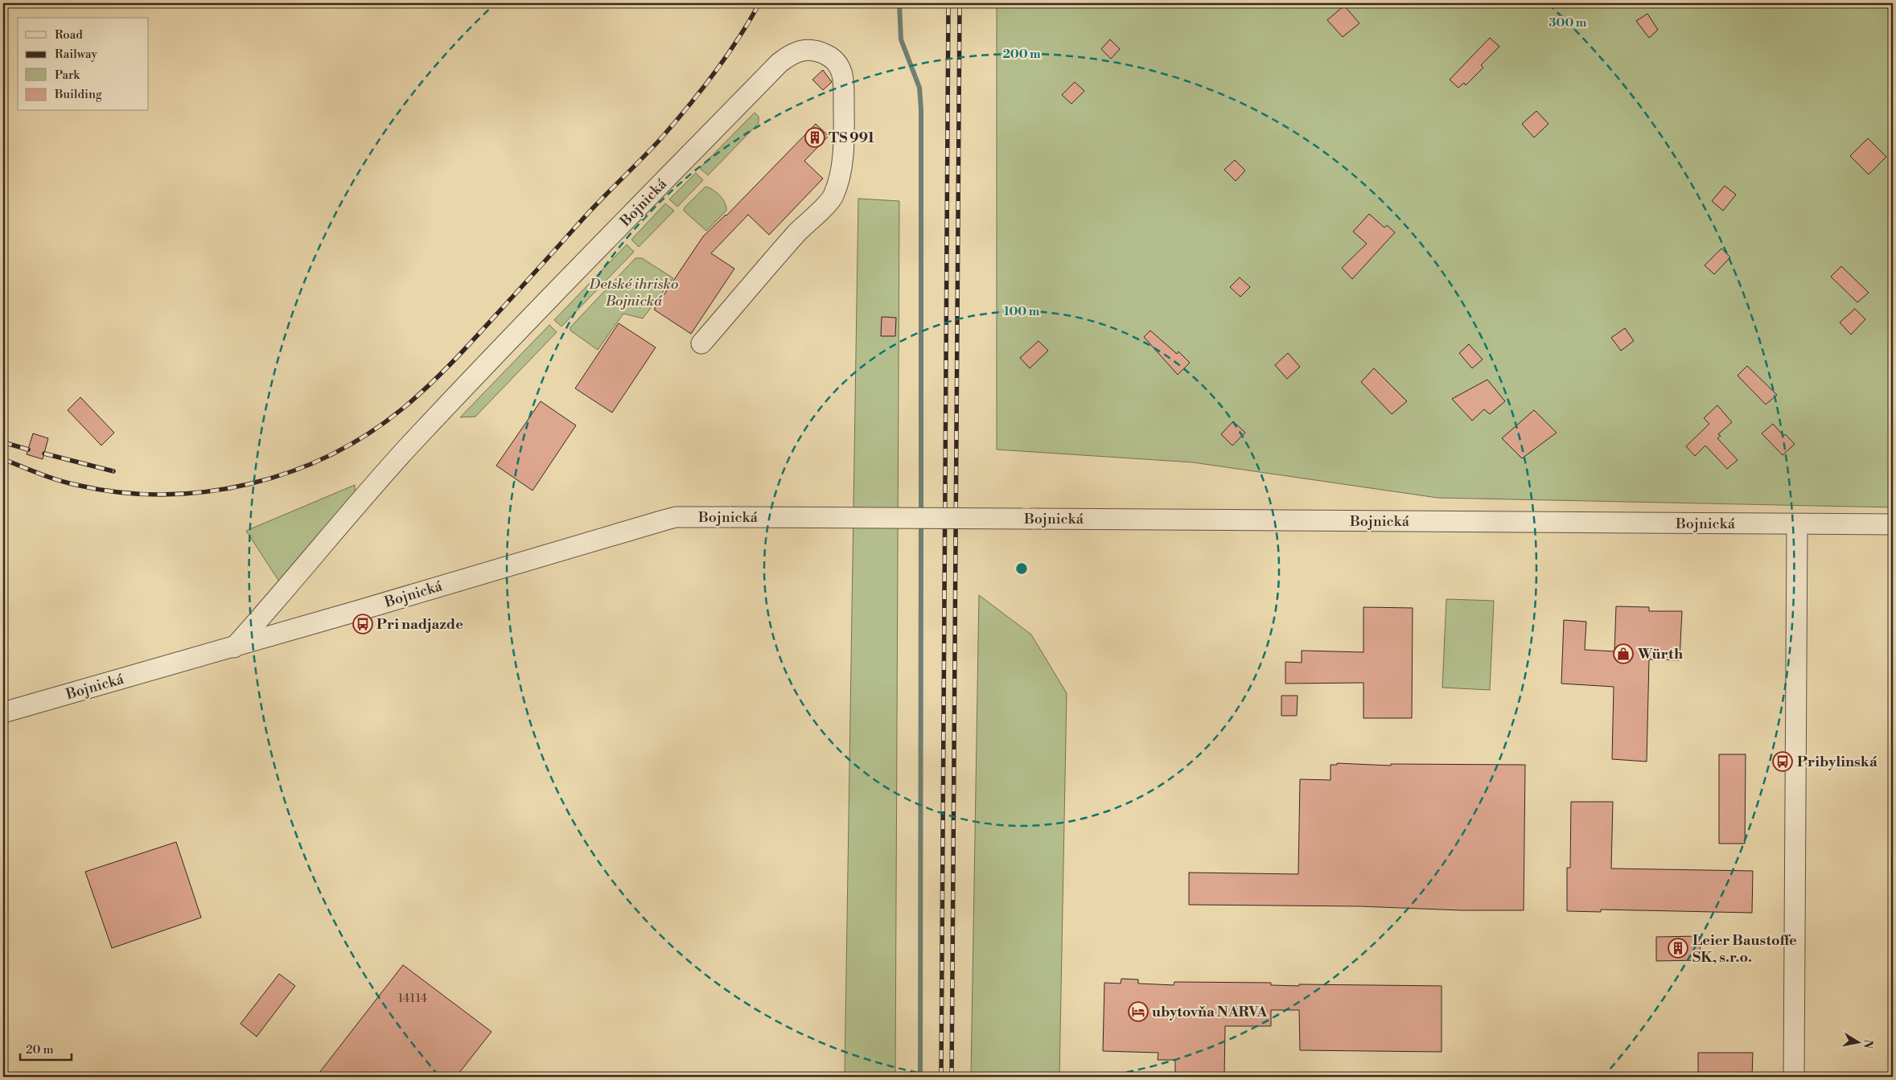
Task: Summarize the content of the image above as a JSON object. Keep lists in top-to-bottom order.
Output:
{
  "streets": {
    "street": ["Bojnická"]
  },
  "parks": ["Detské ihrisko Bojnická"],
  "places": {
    "building": ["TS 991", "Leier Baustoffe SK, s.r.o."],
    "bus stop": ["Pri nadjazde", "Pribylinská"],
    "shop": ["Würth"],
    "hotel": ["ubytovňa NARVA"]
  },
  "house_numbers": ["14114"],
  "legend": [
    "Road",
    "Railway",
    "Park",
    "Building"
  ],
  "scale_bar": "20 m",
  "north": "right",
  "rings": ["300 m", "200 m", "100 m"]
}
